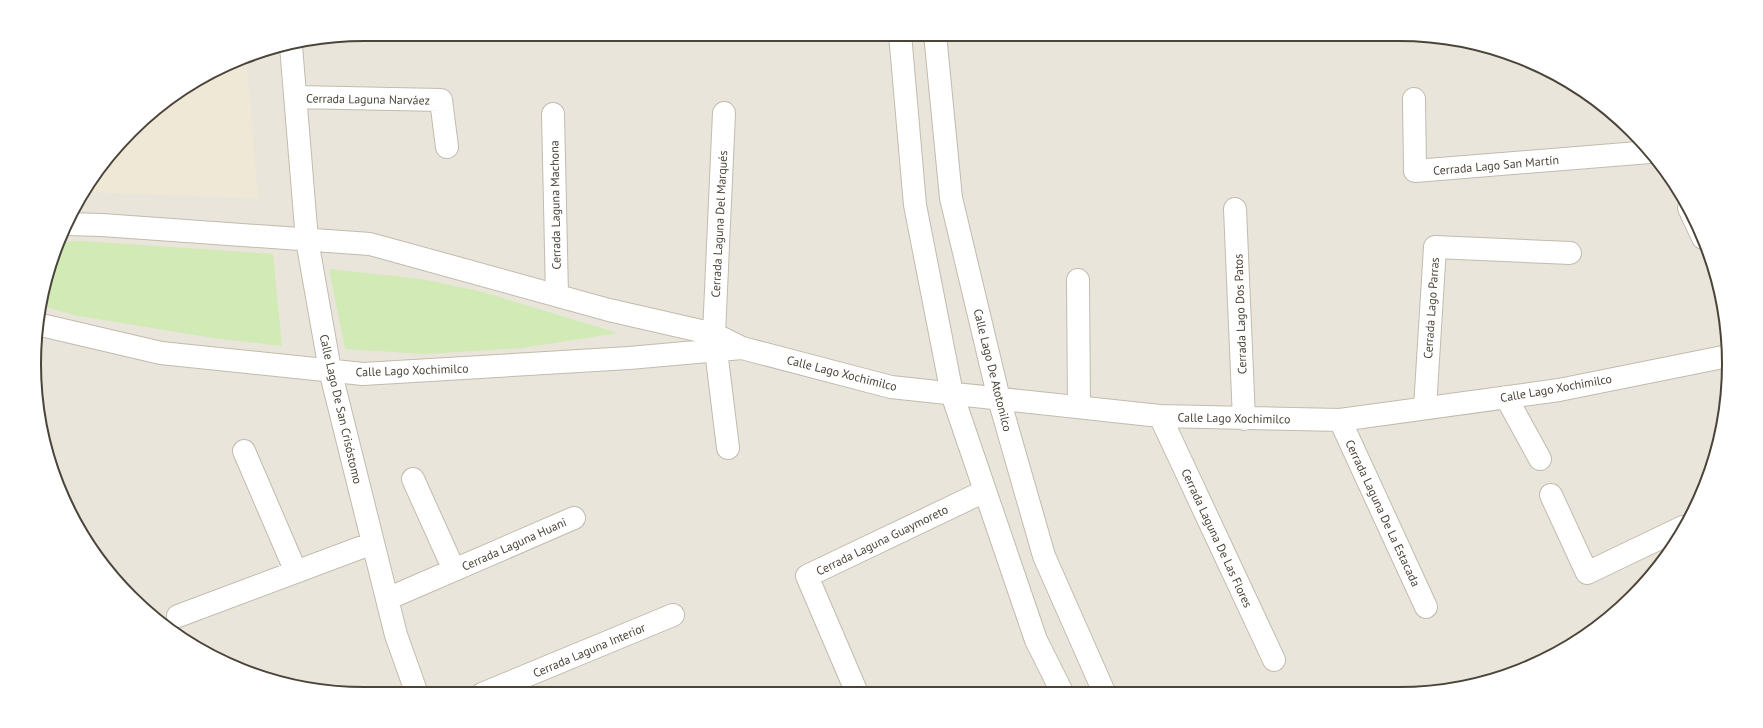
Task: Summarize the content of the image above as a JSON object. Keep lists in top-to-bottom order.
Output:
{
  "streets": {
    "street": [
      "Cerrada Laguna Narváez",
      "Cerrada Lago San Martín",
      "Cerrada Laguna Machona",
      "Cerrada Laguna Del Marqués",
      "Cerrada Lago Parras",
      "Cerrada Lago Dos Patos",
      "Calle Lago Xochimilco",
      "Calle Lago De Atotonilco",
      "Calle Lago De San Crisóstomo",
      "Cerrada Laguna De La Estacada",
      "Cerrada Laguna De Las Flores",
      "Cerrada Laguna Guaymoreto",
      "Cerrada Laguna Huani",
      "Cerrada Laguna Interior"
    ]
  },
  "crossings": [
    ["Cerrada Laguna Narváez", "Calle Lago De San Crisóstomo"],
    ["Cerrada Laguna Machona", "Calle Lago Xochimilco"],
    ["Cerrada Laguna Del Marqués", "Calle Lago Xochimilco"],
    ["Cerrada Lago Parras", "Calle Lago Xochimilco"],
    ["Cerrada Lago Dos Patos", "Calle Lago Xochimilco"],
    ["Calle Lago Xochimilco", "Calle Lago De Atotonilco"],
    ["Calle Lago Xochimilco", "Calle Lago De San Crisóstomo"],
    ["Calle Lago Xochimilco", "Cerrada Laguna De La Estacada"],
    ["Calle Lago Xochimilco", "Cerrada Laguna De Las Flores"],
    ["Calle Lago De San Crisóstomo", "Cerrada Laguna Huani"]
  ]
}
